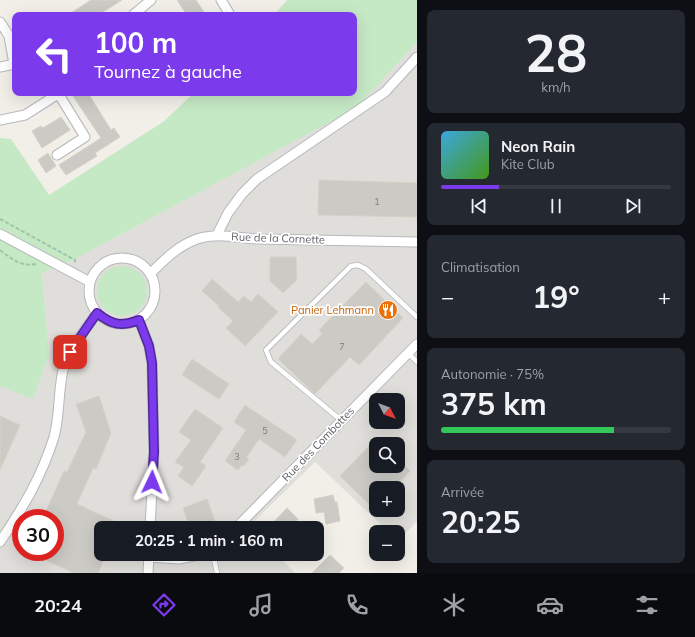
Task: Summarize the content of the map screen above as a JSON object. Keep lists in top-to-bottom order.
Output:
{
  "streets": {
    "street": ["Rue de la Cornette", "Rue des Combottes"]
  },
  "places": {
    "restaurant": ["Panier Lehmann"]
  },
  "house_numbers": [
    "1",
    "7",
    "5",
    "3"
  ],
  "north": "bottom right",
  "page": {
    "tile": [
      ["28", "km/h"],
      "Climatisation",
      ["Autonomie · 75%", "375 km"],
      ["Arrivée", "20:25"]
    ],
    "turn": ["100 m", "Tournez à gauche"],
    "song": ["Neon Rain", "Kite Club"],
    "heat": ["−", "19°", "+"],
    "map_buttons": ["+", "−"],
    "limit": "30",
    "trip": "20:25 · 1 min · 160 m",
    "tabs": "20:24"
  }
}
